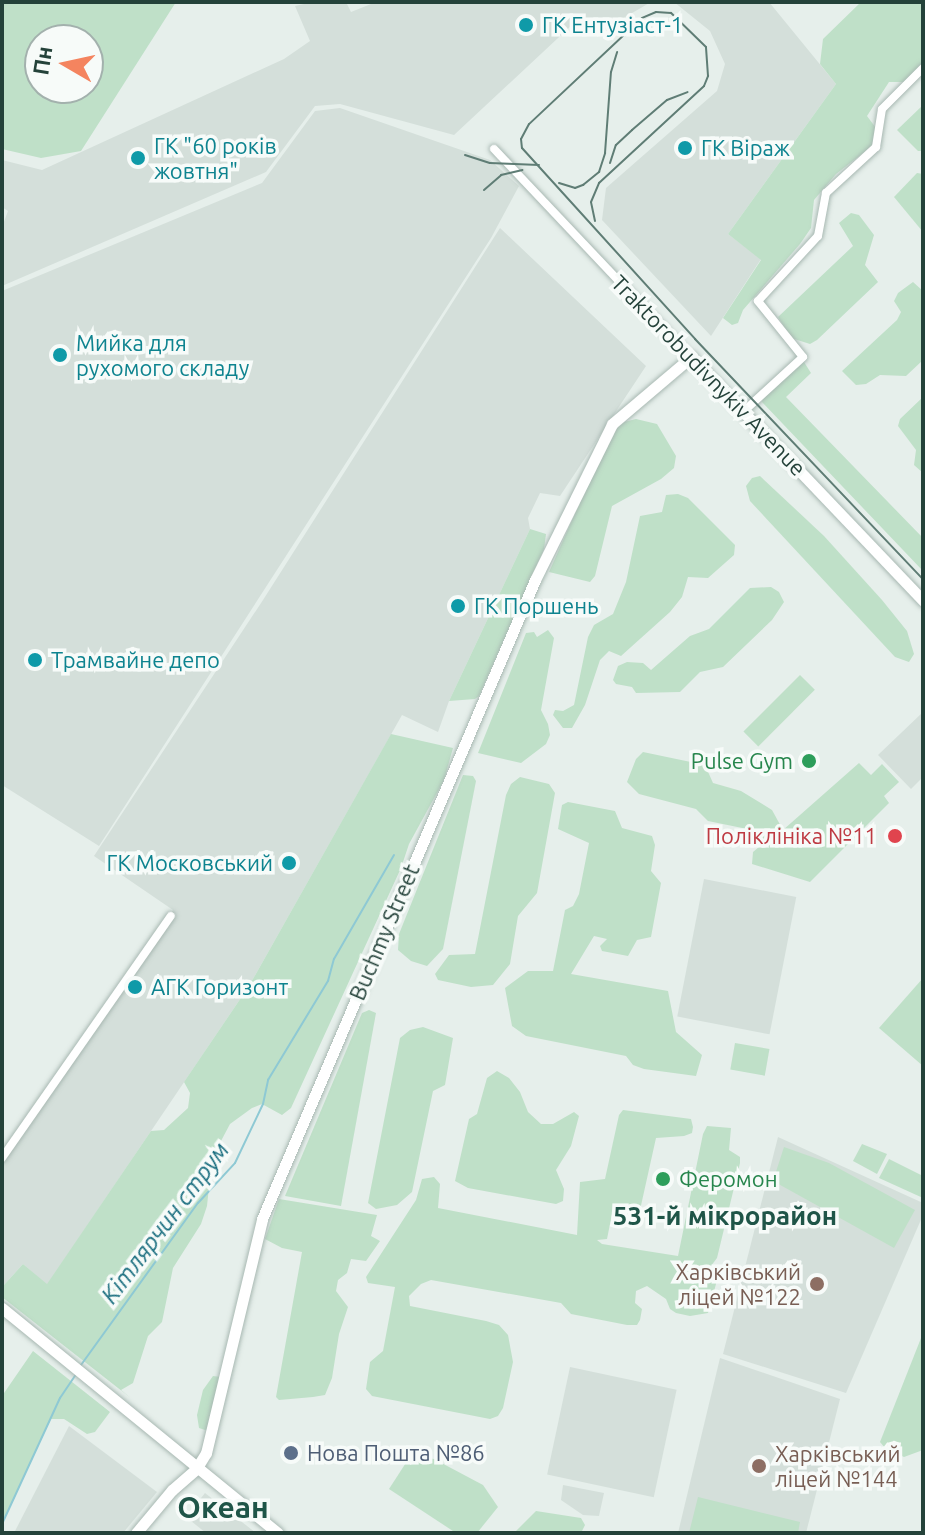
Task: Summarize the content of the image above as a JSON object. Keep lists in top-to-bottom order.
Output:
{
  "streets": {
    "street": ["Traktorobudivnykiv Avenue", "Buchmy Street"]
  },
  "crossings": [
    ["Traktorobudivnykiv Avenue", "Buchmy Street"]
  ],
  "districts": ["531-й мікрорайон", "Океан"],
  "water": ["Кітлярчин струм"],
  "places": [
    "ГК Ентузіаст-1",
    "ГК Віраж",
    "ГК \"60 років жовтня\"",
    "Мийка для рухомого складу",
    "ГК Поршень",
    "Трамвайне депо",
    "Pulse Gym",
    "Поліклініка №11",
    "ГК Московський",
    "АГК Горизонт",
    "Феромон",
    "Харківський ліцей №122",
    "Нова Пошта №86",
    "Харківський ліцей №144"
  ],
  "north": "left"
}
